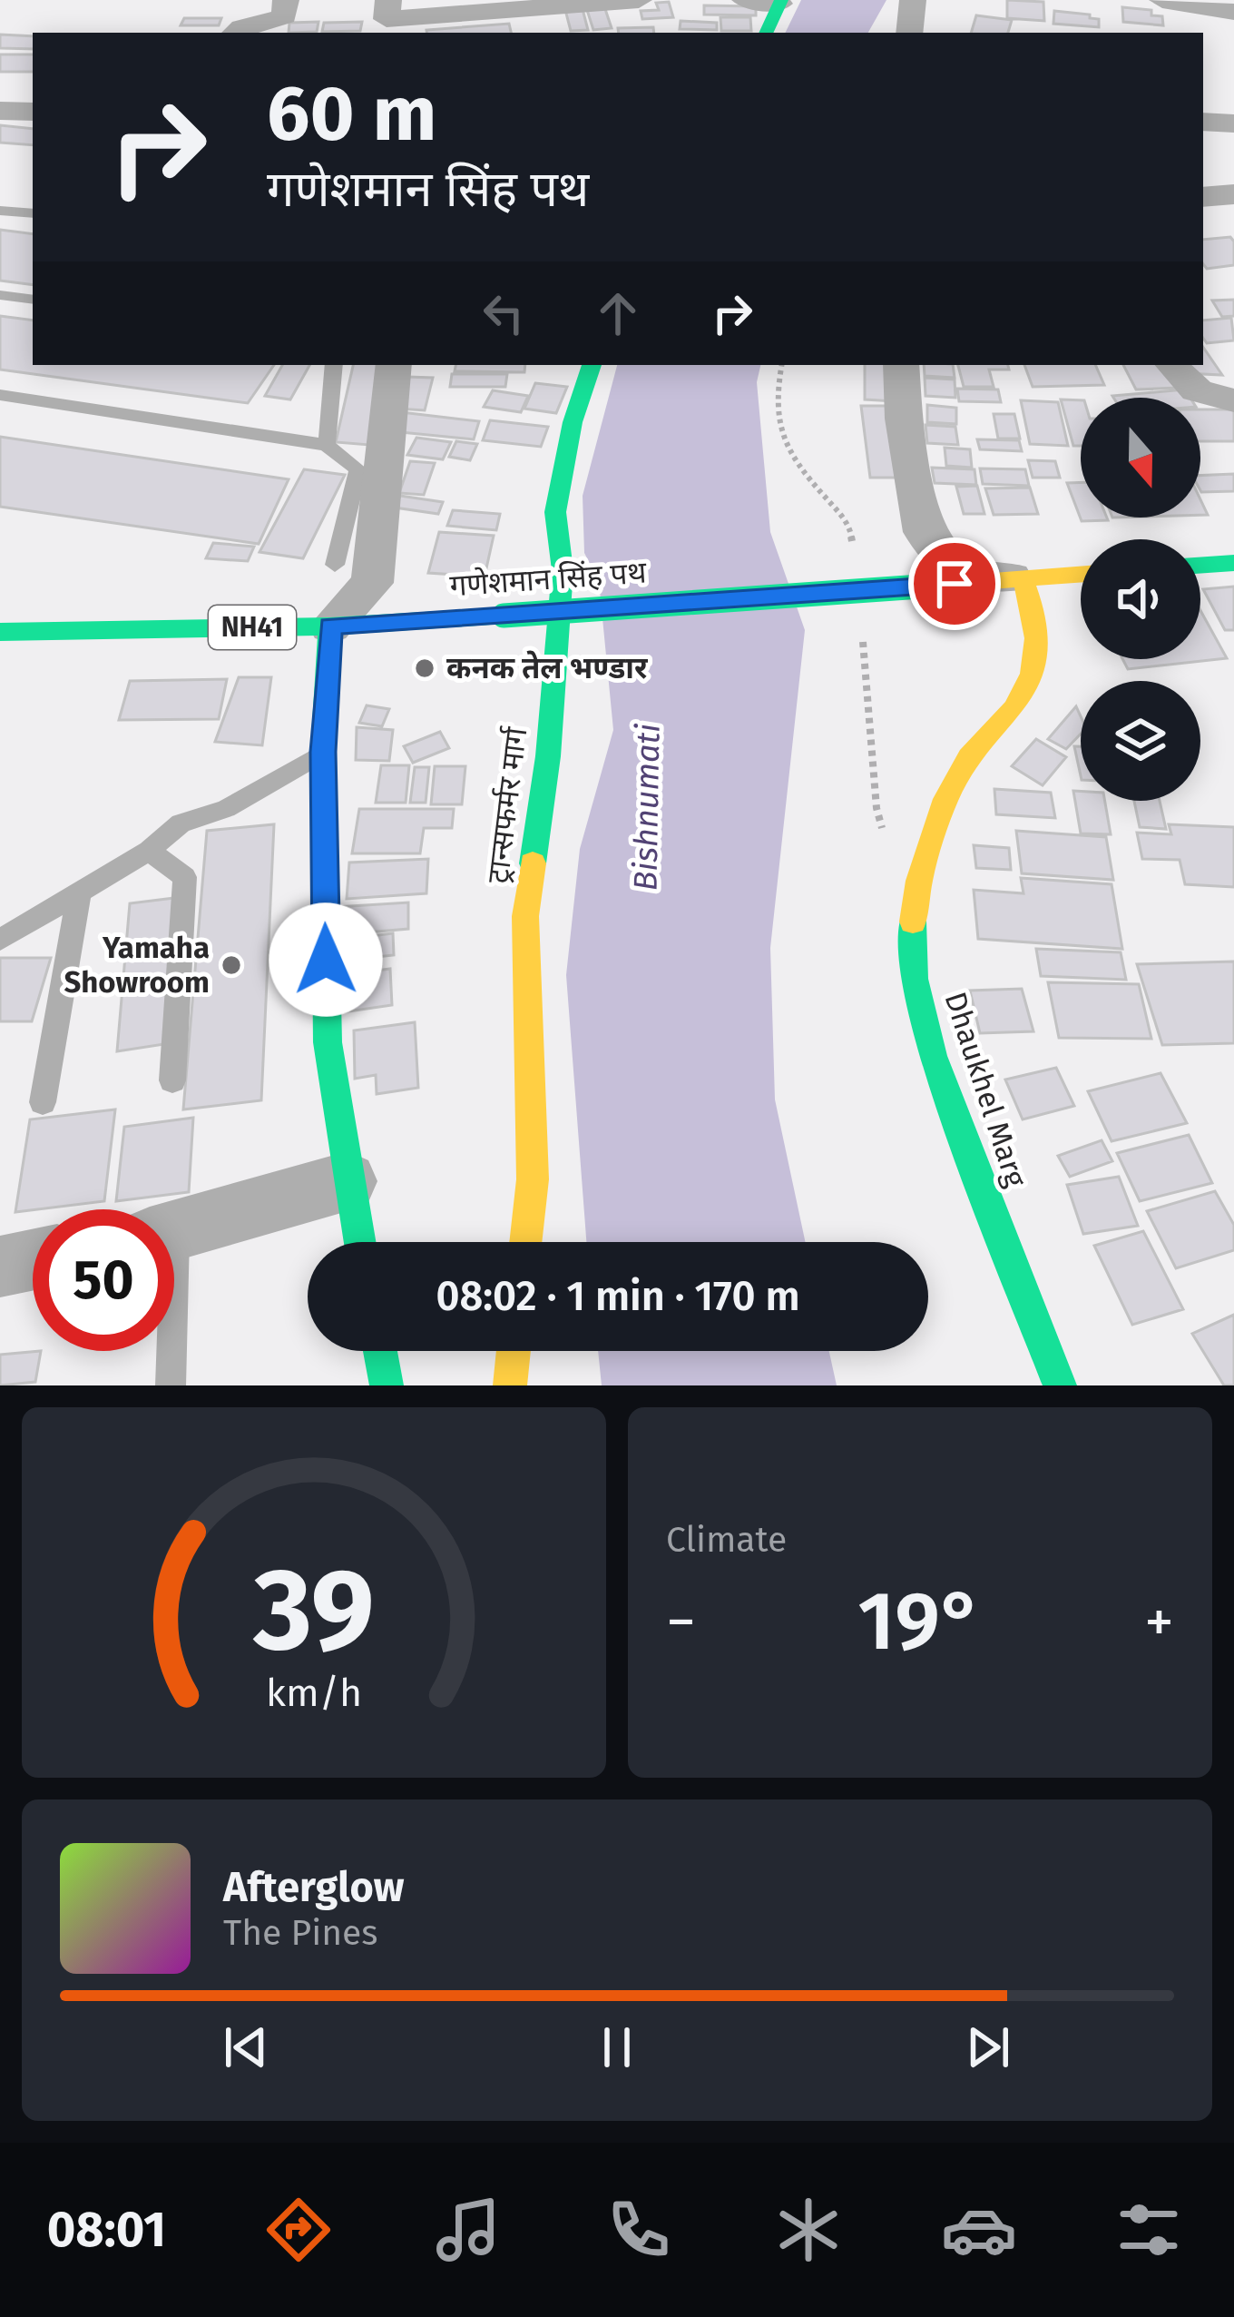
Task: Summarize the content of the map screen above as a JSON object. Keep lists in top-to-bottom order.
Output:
{
  "streets": {
    "main road": [
      "गणेशमान सिंह पथ",
      "NH41",
      "ट्रान्सफर्मर मार्ग",
      "Dhaukhel Marg"
    ]
  },
  "crossings": [
    ["गणेशमान सिंह पथ", "Dhaukhel Marg"]
  ],
  "water": ["Bishnumati"],
  "places": ["कनक तेल भण्डार", "Yamaha Showroom"],
  "north": "bottom",
  "page": {
    "turn": ["60 m", "गणेशमान सिंह पथ"],
    "limit": "50",
    "trip": "08:02 · 1 min · 170 m",
    "tile": "Climate",
    "heat": ["−", "19°", "+"],
    "song": ["Afterglow", "The Pines"],
    "tabs": "08:01",
    "gauge": ["39", "km/h"]
  }
}
